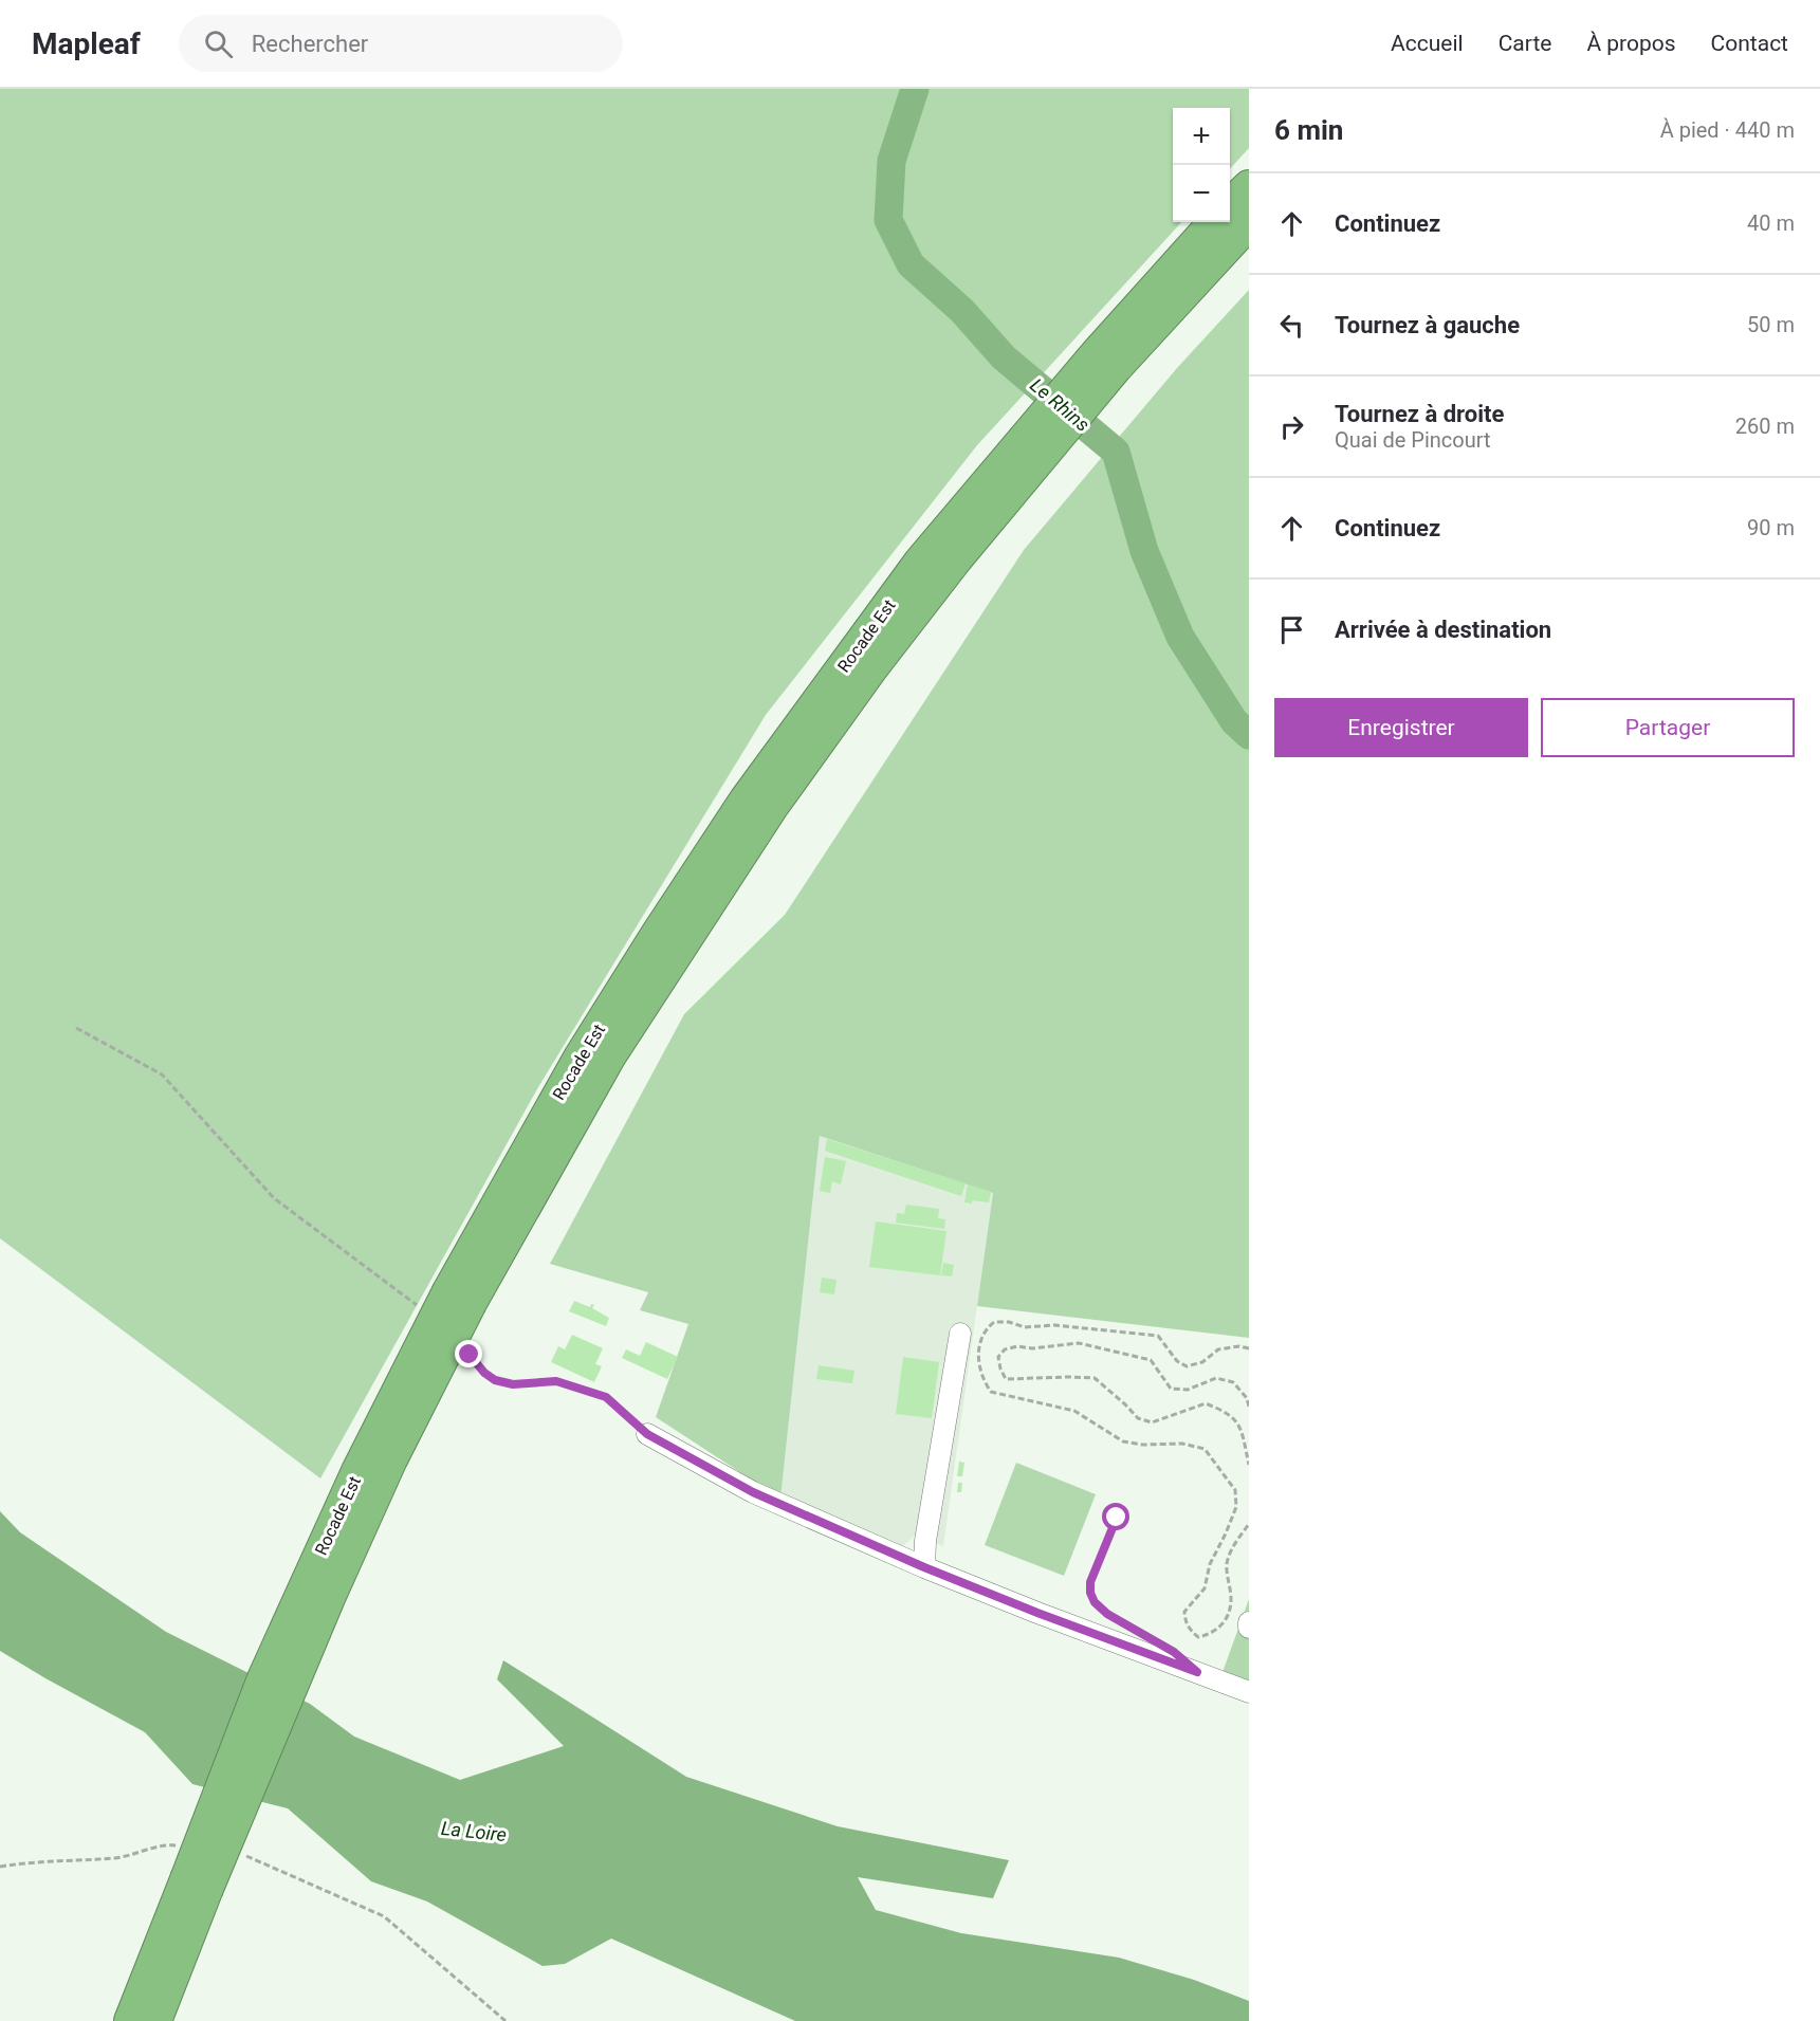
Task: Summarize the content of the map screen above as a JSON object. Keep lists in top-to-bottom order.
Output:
{
  "streets": {
    "highway": ["Rocade Est"]
  },
  "water": ["Le Rhins", "La Loire"],
  "page": {
    "header": "Mapleaf",
    "search": "Rechercher",
    "nav": [
      "Accueil",
      "Carte",
      "À propos",
      "Contact"
    ],
    "heading": ["6 min", "À pied · 440 m"],
    "map_buttons": ["+", "−"],
    "list": [
      ["Continuez", "40 m"],
      ["Tournez à gauche", "50 m"],
      ["Tournez à droite", "Quai de Pincourt", "260 m"],
      ["Continuez", "90 m"],
      "Arrivée à destination"
    ],
    "buttons": ["Enregistrer", "Partager"]
  }
}
